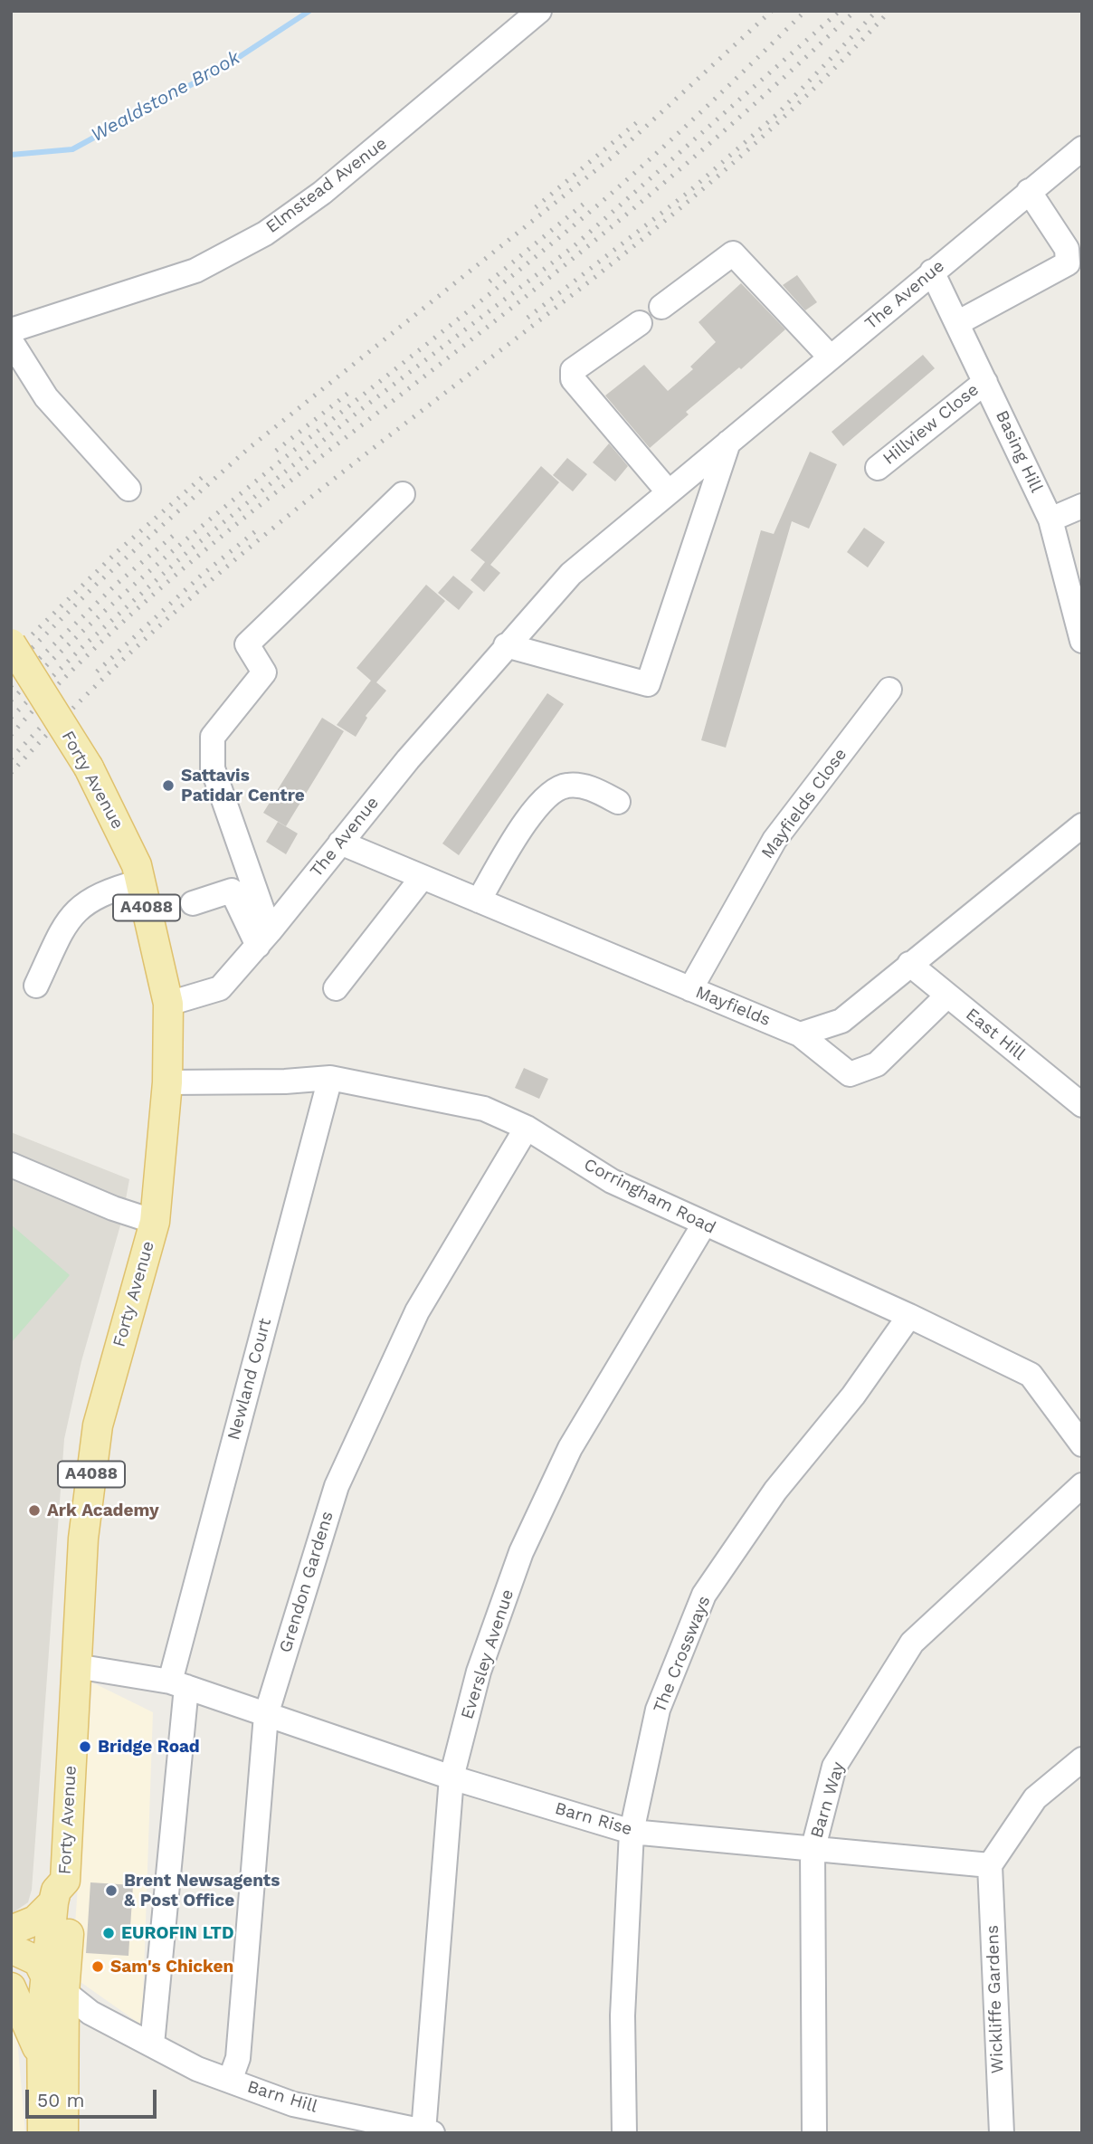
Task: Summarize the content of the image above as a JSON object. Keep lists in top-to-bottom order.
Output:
{
  "streets": {
    "main road": ["Forty Avenue", "A4088"],
    "street": [
      "Elmstead Avenue",
      "The Avenue",
      "Hillview Close",
      "Basing Hill",
      "Mayfields Close",
      "Mayfields",
      "East Hill",
      "Corringham Road",
      "Newland Court",
      "Grendon Gardens",
      "Eversley Avenue",
      "The Crossways",
      "Barn Way",
      "Barn Rise",
      "Wickliffe Gardens",
      "Barn Hill"
    ]
  },
  "crossings": [
    ["The Avenue", "Basing Hill"],
    ["The Avenue", "Forty Avenue"],
    ["The Avenue", "Mayfields"],
    ["Hillview Close", "Basing Hill"],
    ["Forty Avenue", "A4088"],
    ["Forty Avenue", "Corringham Road"],
    ["Forty Avenue", "Barn Rise"],
    ["Forty Avenue", "Barn Hill"],
    ["Mayfields Close", "Mayfields"],
    ["A4088", "Barn Hill"],
    ["Mayfields", "East Hill"],
    ["Corringham Road", "Newland Court"],
    ["Corringham Road", "Grendon Gardens"],
    ["Corringham Road", "Eversley Avenue"],
    ["Corringham Road", "The Crossways"],
    ["Newland Court", "Barn Rise"],
    ["Newland Court", "Barn Hill"],
    ["Grendon Gardens", "Barn Rise"],
    ["Grendon Gardens", "Barn Hill"],
    ["Eversley Avenue", "Barn Rise"],
    ["Eversley Avenue", "Barn Hill"],
    ["The Crossways", "Barn Rise"],
    ["Barn Way", "Barn Rise"],
    ["Barn Rise", "Wickliffe Gardens"]
  ],
  "water": ["Wealdstone Brook"],
  "places": [
    "Sattavis Patidar Centre",
    "Ark Academy",
    "Bridge Road",
    "Brent Newsagents & Post Office",
    "EUROFIN LTD",
    "Sam's Chicken"
  ],
  "scale_bar": "50 m"
}
